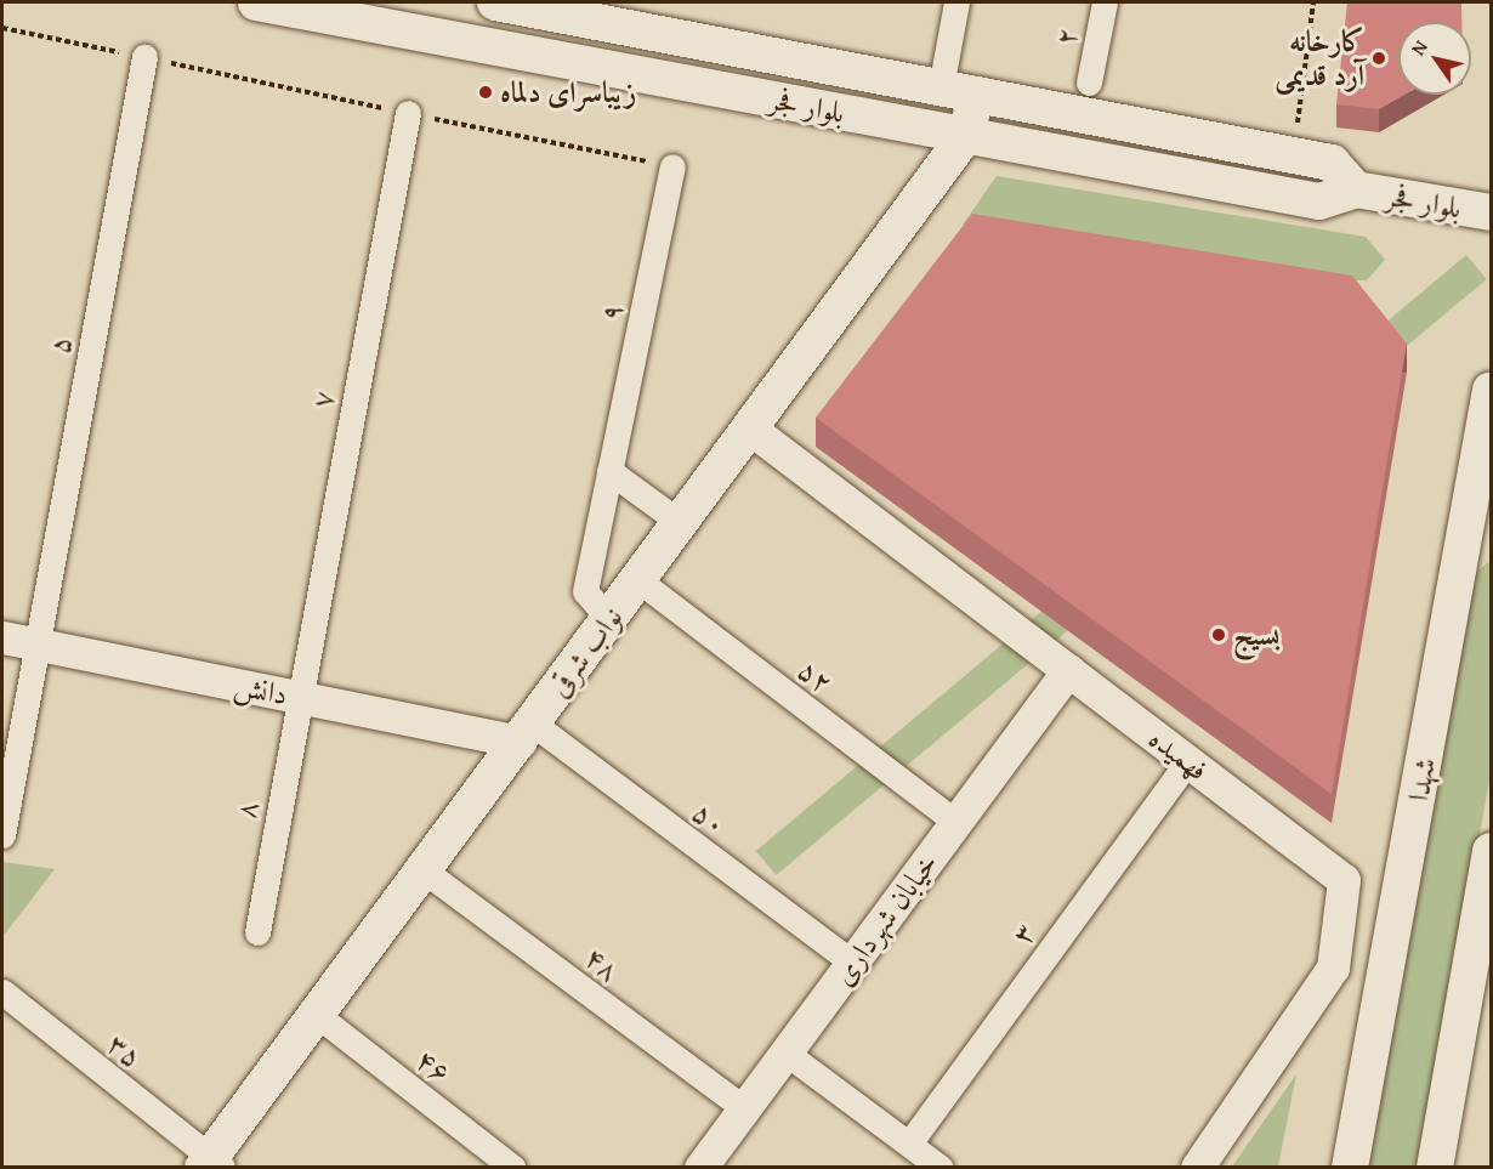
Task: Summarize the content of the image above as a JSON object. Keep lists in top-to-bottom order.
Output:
{
  "streets": {
    "main road": ["بلوار فجر", "نواب شرقی", "شهدا"],
    "street": [
      "۲",
      "۹",
      "۵",
      "۷",
      "۵۲",
      "دانش",
      "فهمیده",
      "۸",
      "۵۰",
      "خیابان شهرداری",
      "۳",
      "۴۸",
      "۳۵",
      "۴۶"
    ]
  },
  "crossings": [
    ["بلوار فجر", "نواب شرقی"],
    ["۹", "نواب شرقی"],
    ["۵", "دانش"],
    ["۷", "دانش"],
    ["۷", "۸"],
    ["نواب شرقی", "۵۲"],
    ["نواب شرقی", "دانش"],
    ["نواب شرقی", "فهمیده"],
    ["نواب شرقی", "۵۰"],
    ["نواب شرقی", "۴۸"],
    ["نواب شرقی", "۳۵"],
    ["نواب شرقی", "۴۶"],
    ["۵۲", "خیابان شهرداری"],
    ["دانش", "۸"],
    ["دانش", "۵۰"],
    ["فهمیده", "خیابان شهرداری"],
    ["فهمیده", "۳"],
    ["۵۰", "خیابان شهرداری"],
    ["خیابان شهرداری", "۴۸"]
  ],
  "places": ["کارخانه آرد قدیمی", "زیباسرای دلماه", "بسیج"],
  "north": "top left"
}
